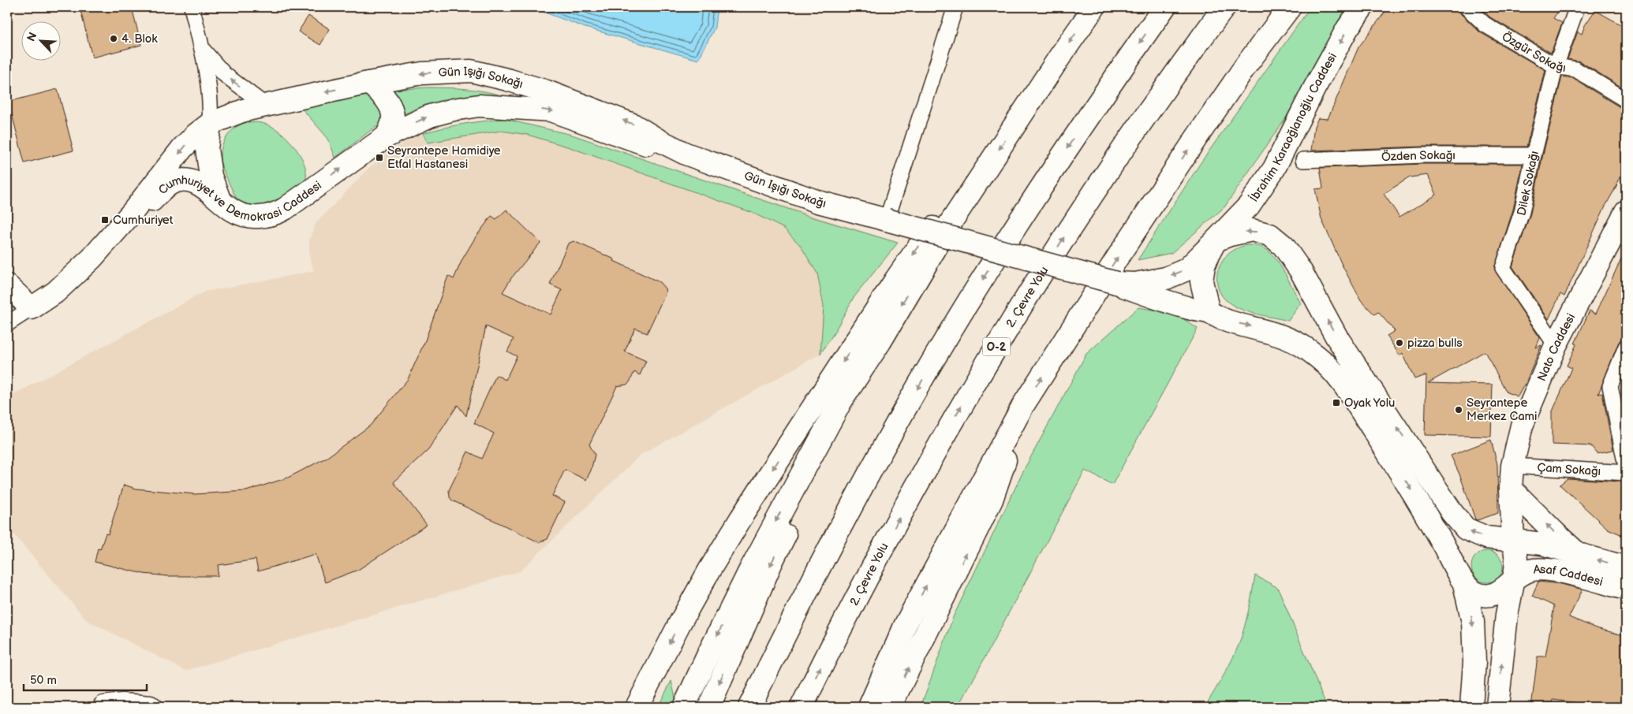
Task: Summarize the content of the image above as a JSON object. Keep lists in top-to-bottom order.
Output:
{
  "streets": {
    "main road": [
      "Gün Işığı Sokağı",
      "İbrahim Karaoğlanoğlu Caddesi",
      "Cumhuriyet ve Demokrasi Caddesi",
      "2. Çevre Yolu",
      "O-2",
      "Nato Caddesi",
      "Asaf Caddesi"
    ],
    "street": [
      "Özgür Sokağı",
      "Özden Sokağı",
      "Dilek Sokağı",
      "Çam Sokağı"
    ]
  },
  "crossings": [
    ["Özgür Sokağı", "Dilek Sokağı"],
    ["Gün Işığı Sokağı", "İbrahim Karaoğlanoğlu Caddesi"],
    ["Gün Işığı Sokağı", "Cumhuriyet ve Demokrasi Caddesi"],
    ["İbrahim Karaoğlanoğlu Caddesi", "Asaf Caddesi"],
    ["Özden Sokağı", "Dilek Sokağı"],
    ["Dilek Sokağı", "Nato Caddesi"],
    ["Nato Caddesi", "Çam Sokağı"],
    ["Nato Caddesi", "Asaf Caddesi"]
  ],
  "places": {
    "other": ["4. Blok", "pizza bulls", "Seyrantepe Merkez Cami"],
    "transit": ["Seyrantepe Hamidiye Etfal Hastanesi", "Cumhuriyet", "Oyak Yolu"]
  },
  "scale_bar": "50 m",
  "north": "top left"
}
